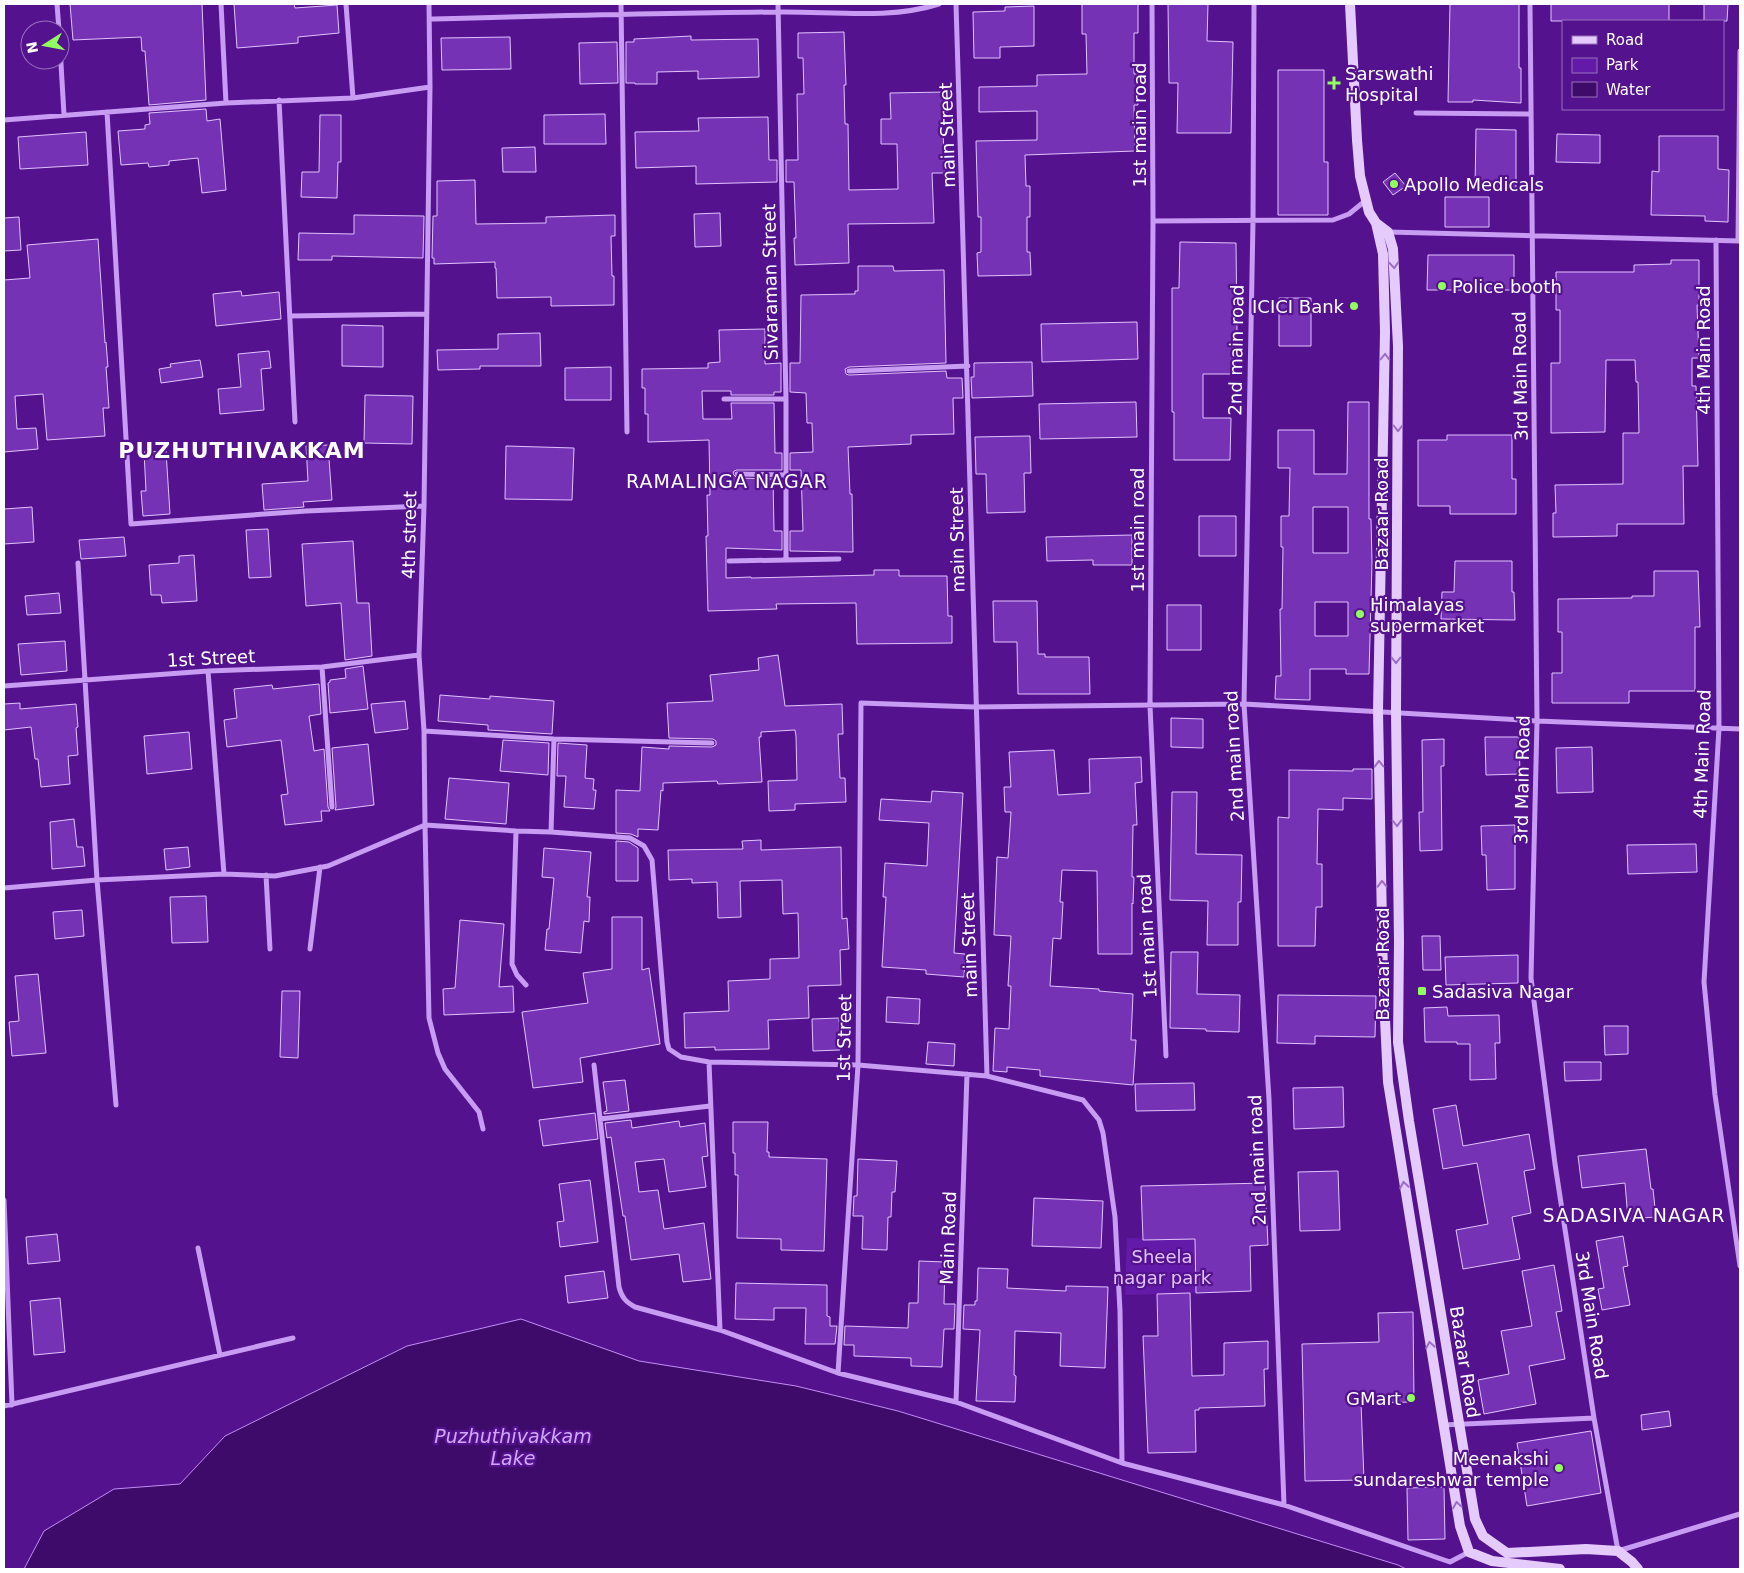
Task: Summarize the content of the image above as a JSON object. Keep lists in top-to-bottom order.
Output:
{
  "streets": {
    "main road": ["Bazaar Road"],
    "street": [
      "1st main road",
      "main Street",
      "Sivaraman Street",
      "2nd main road",
      "4th Main Road",
      "3rd Main Road",
      "4th street",
      "1st Street",
      "Main Road"
    ]
  },
  "crossings": [
    ["main Street", "1st Street"],
    ["3rd Main Road", "Bazaar Road"],
    ["4th street", "1st Street"]
  ],
  "districts": ["PUZHUTHIVAKKAM", "RAMALINGA NAGAR", "SADASIVA NAGAR"],
  "water": ["Puzhuthivakkam Lake"],
  "parks": ["Sheela nagar park"],
  "places": {
    "health": ["Sarswathi Hospital"],
    "other": [
      "Apollo Medicals",
      "Police booth",
      "ICICI Bank",
      "Himalayas supermarket",
      "GMart",
      "Meenakshi sundareshwar temple"
    ],
    "transit": ["Sadasiva Nagar"]
  },
  "legend": ["Road", "Park", "Water"],
  "north": "left"
}
